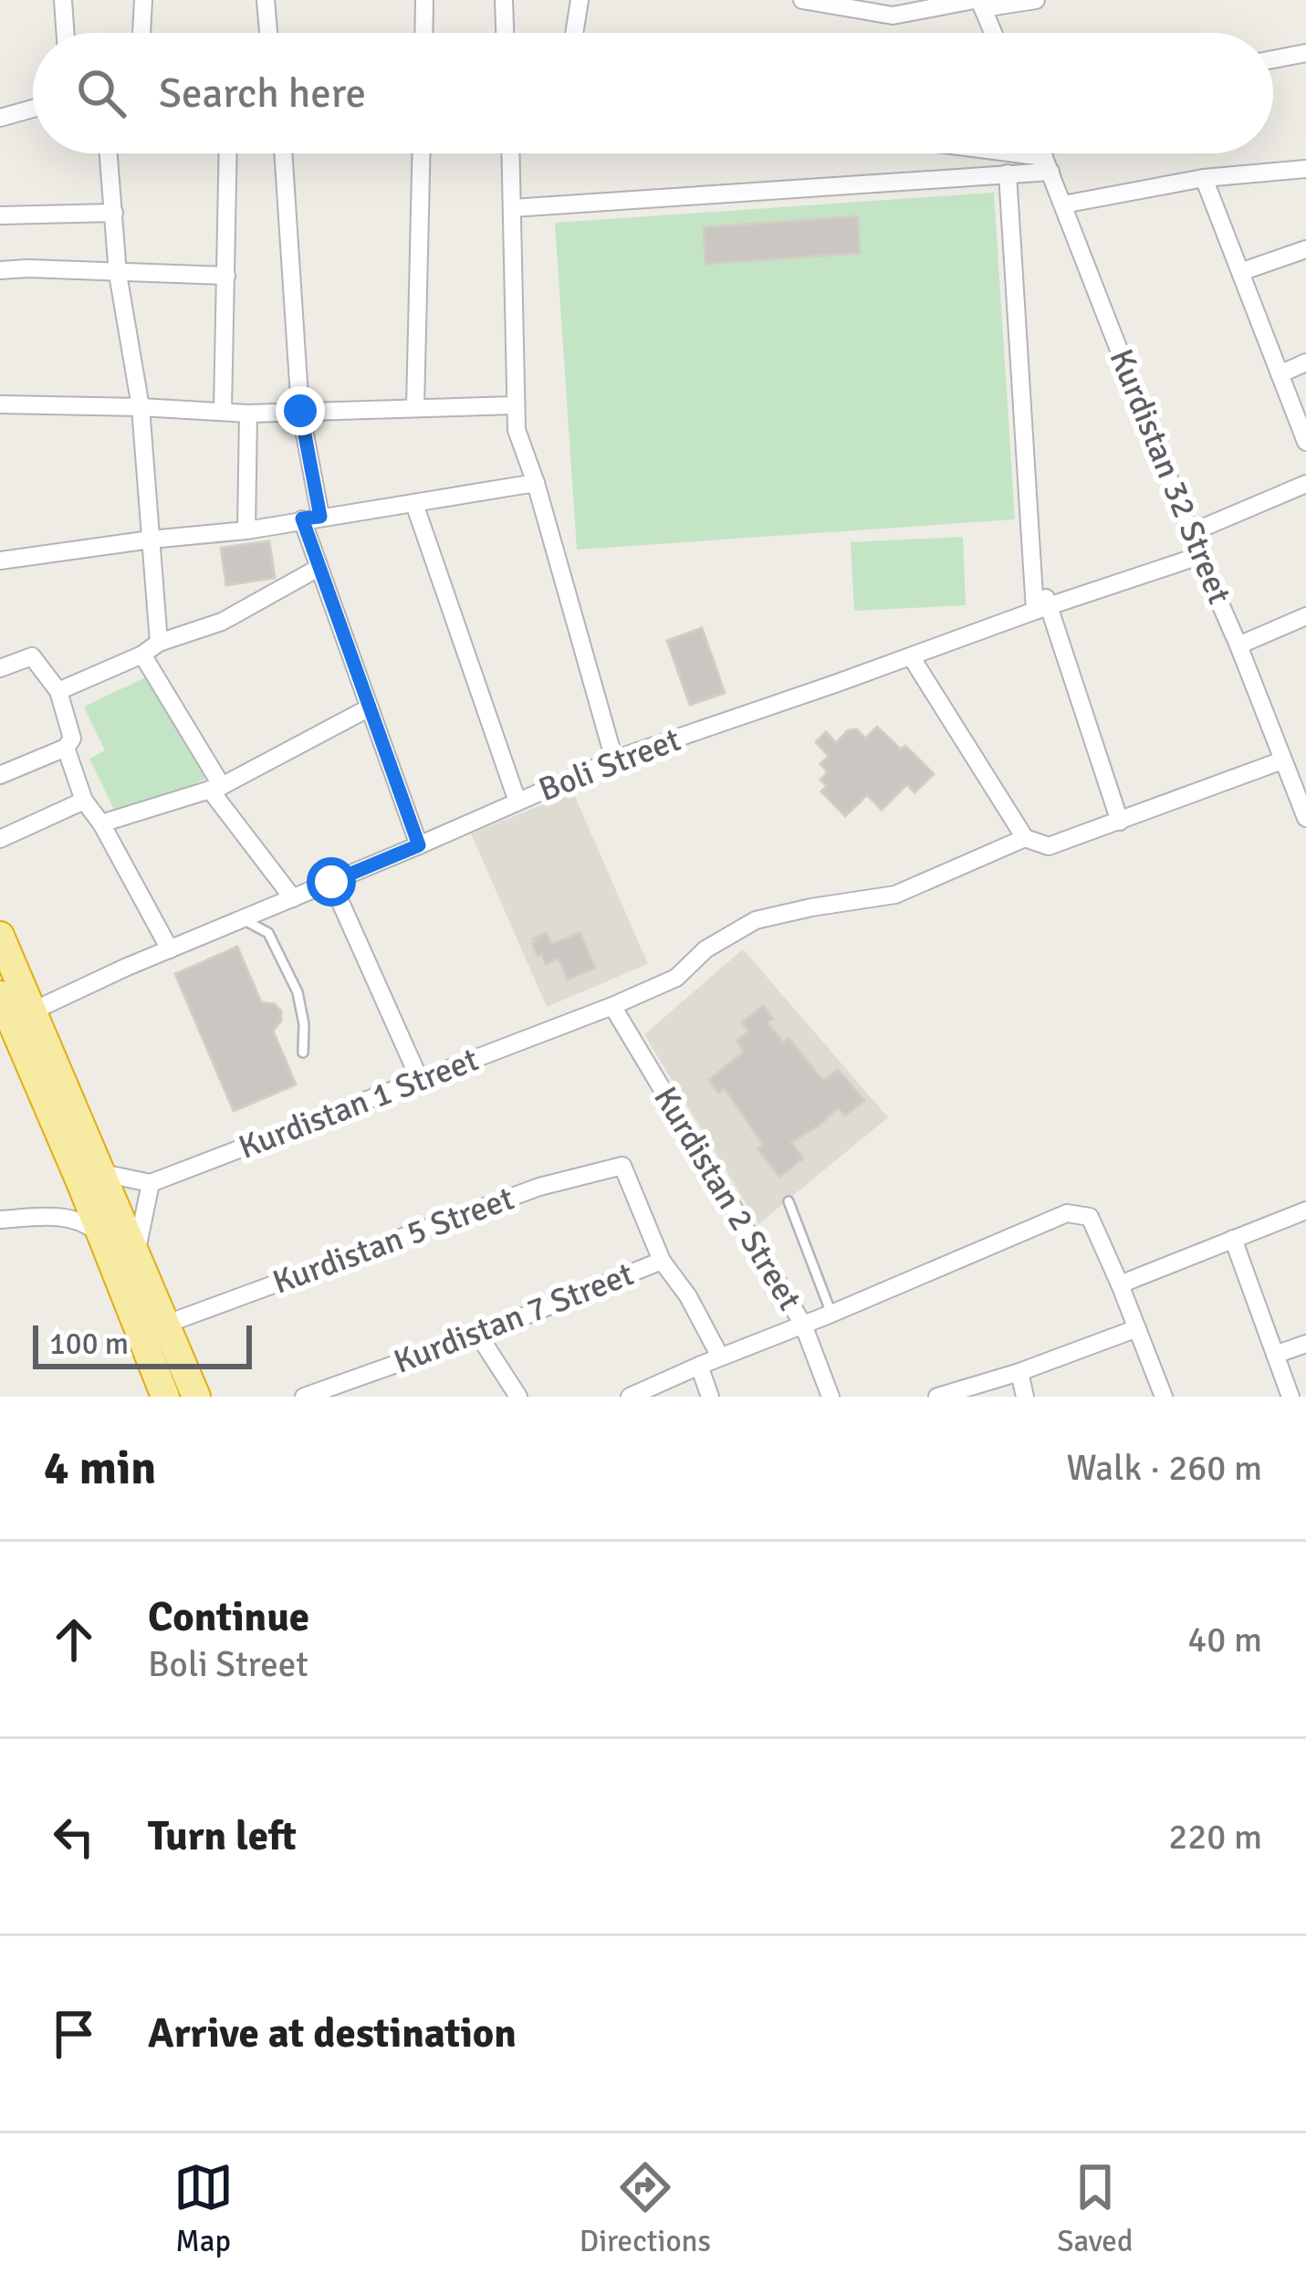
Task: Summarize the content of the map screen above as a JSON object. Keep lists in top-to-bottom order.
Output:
{
  "streets": {
    "street": [
      "Kurdistan 32 Street",
      "Boli Street",
      "Kurdistan 1 Street",
      "Kurdistan 2 Street",
      "Kurdistan 5 Street",
      "Kurdistan 7 Street"
    ]
  },
  "crossings": [
    ["Kurdistan 32 Street", "Boli Street"],
    ["Kurdistan 1 Street", "Kurdistan 2 Street"],
    ["Kurdistan 5 Street", "Kurdistan 7 Street"]
  ],
  "scale_bar": "100 m",
  "page": {
    "search": "Search here",
    "scale": "100 m",
    "heading": ["4 min", "Walk · 260 m"],
    "list": [
      ["Continue", "Boli Street", "40 m"],
      ["Turn left", "220 m"],
      "Arrive at destination"
    ],
    "nav": ["Map", "Directions", "Saved"]
  }
}
